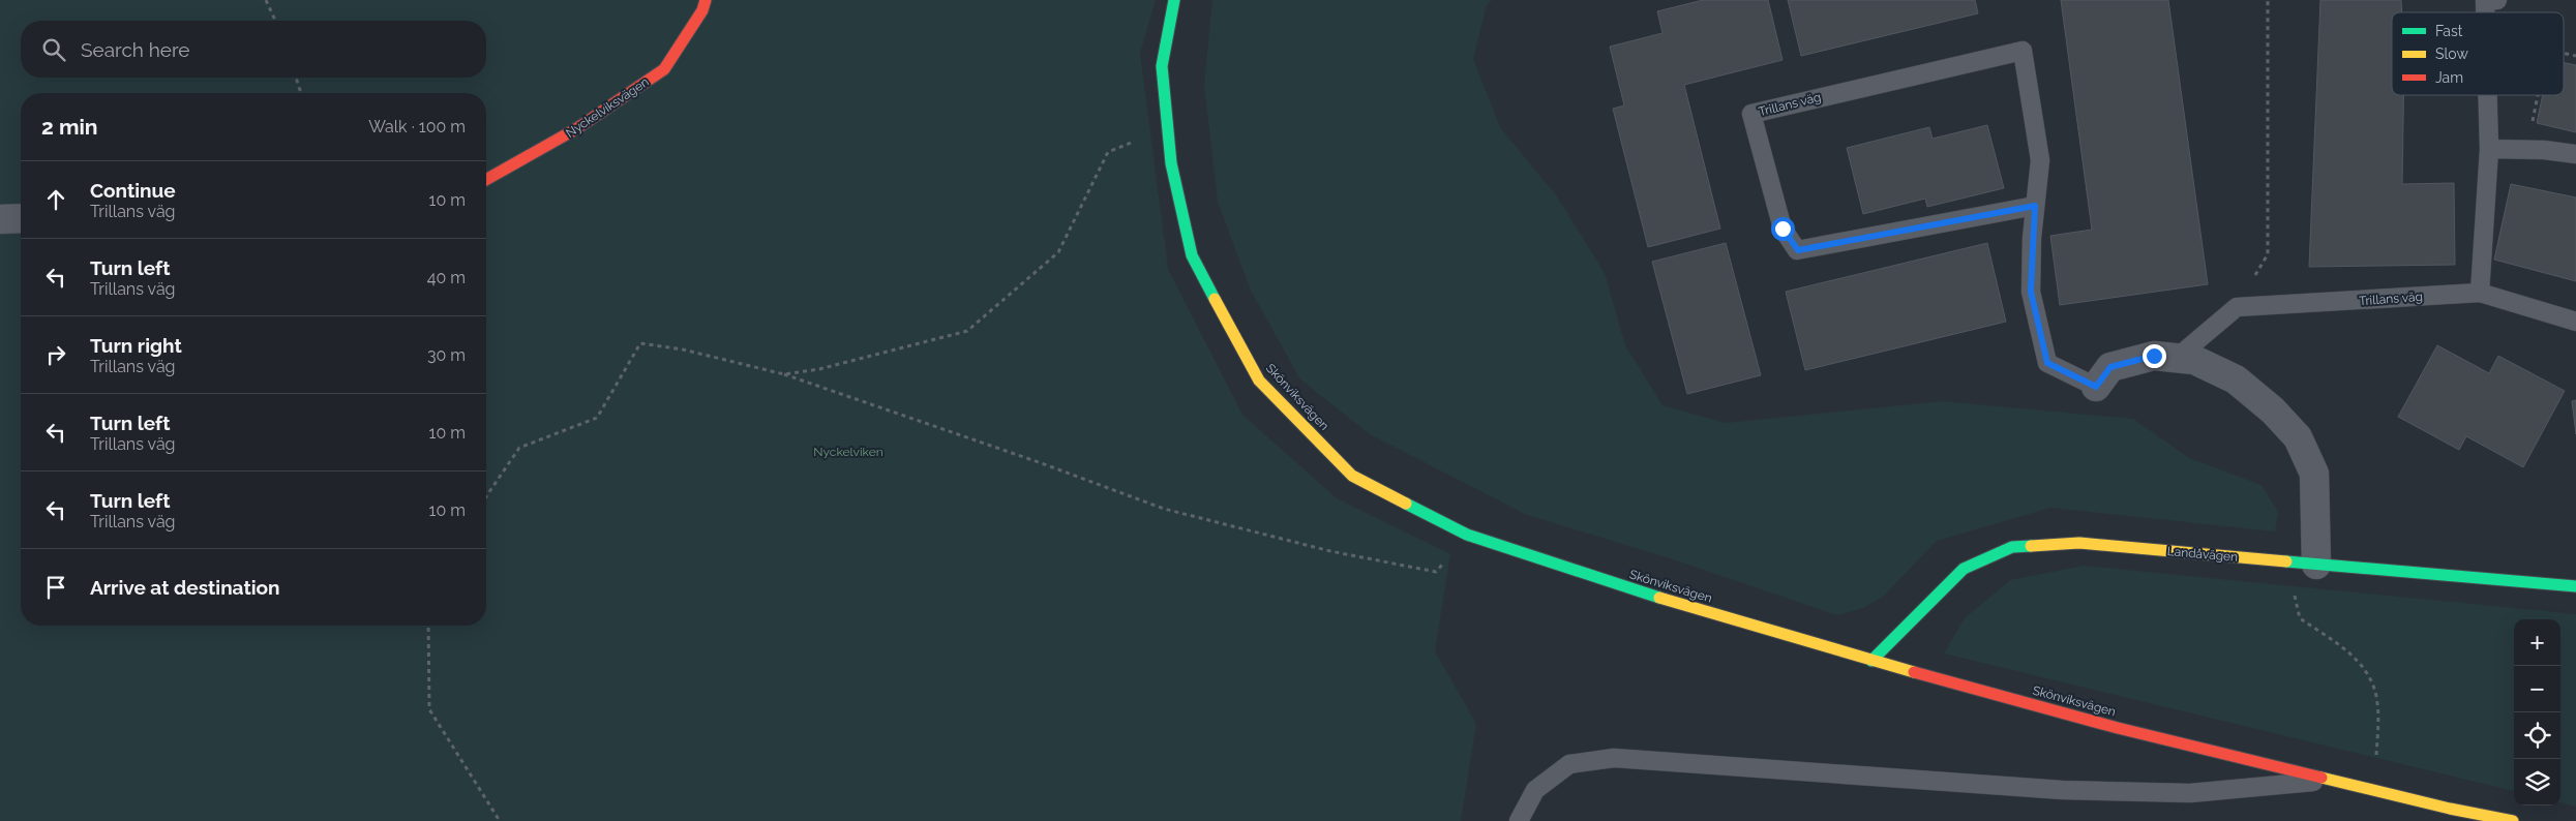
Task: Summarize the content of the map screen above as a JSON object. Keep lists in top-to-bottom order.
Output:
{
  "streets": {
    "street": [
      "Trillans väg",
      "Nyckelviksvägen",
      "Skönviksvägen",
      "Landåvägen"
    ]
  },
  "crossings": [
    ["Trillans väg", "Landåvägen"],
    ["Skönviksvägen", "Landåvägen"]
  ],
  "parks": ["Nyckelviken"],
  "legend": ["Fast", "Slow", "Jam"],
  "page": {
    "search": "Search here",
    "heading": ["2 min", "Walk · 100 m"],
    "list": [
      ["Continue", "Trillans väg", "10 m"],
      ["Turn left", "Trillans väg", "40 m"],
      ["Turn right", "Trillans väg", "30 m"],
      ["Turn left", "Trillans väg", "10 m"],
      ["Turn left", "Trillans väg", "10 m"],
      "Arrive at destination"
    ],
    "map_buttons": ["+", "−"]
  }
}
